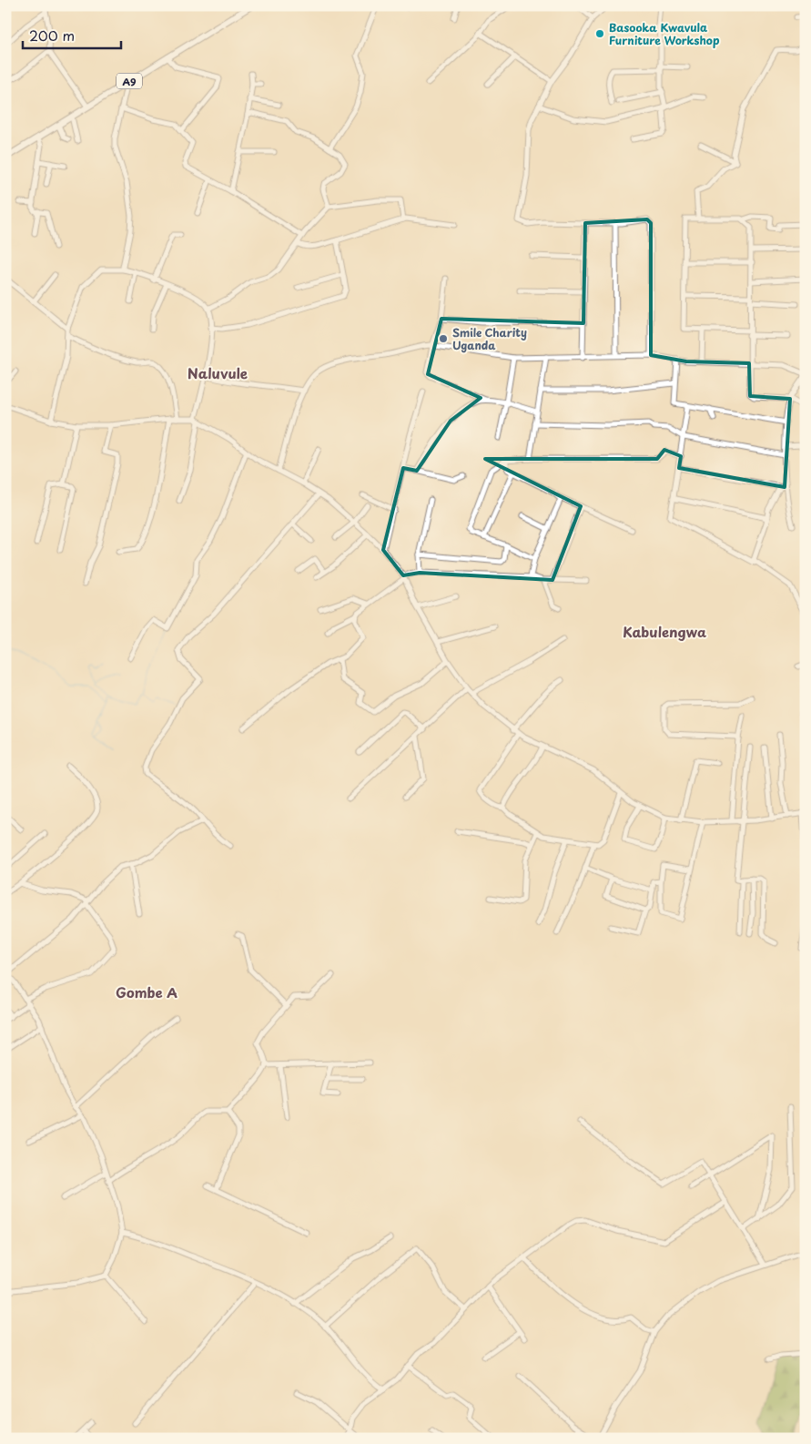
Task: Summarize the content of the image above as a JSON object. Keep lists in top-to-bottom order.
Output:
{
  "streets": {
    "main road": ["A9"]
  },
  "districts": ["Naluvule", "Kabulengwa", "Gombe A"],
  "places": ["Basooka Kwavula Furniture Workshop", "Smile Charity Uganda"],
  "scale_bar": "200 m"
}
